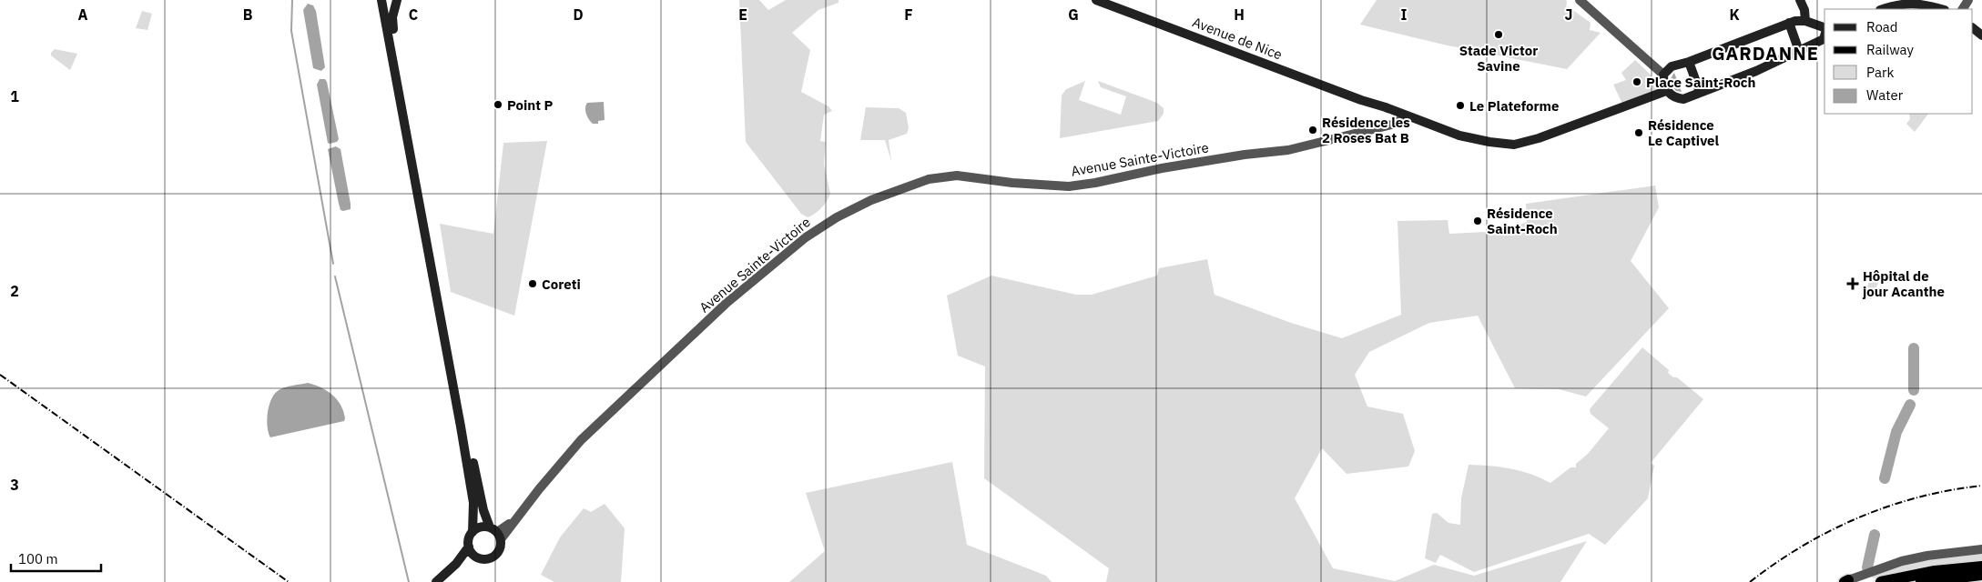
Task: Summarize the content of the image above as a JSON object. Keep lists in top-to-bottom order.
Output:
{
  "streets": {
    "main road": ["Avenue de Nice"],
    "street": ["Avenue Sainte-Victoire"]
  },
  "crossings": [
    ["Avenue de Nice", "Avenue Sainte-Victoire"]
  ],
  "districts": ["GARDANNE"],
  "places": {
    "other": [
      "Stade Victor Savine",
      "Place Saint-Roch",
      "Point P",
      "Le Plateforme",
      "Résidence les 2 Roses Bat B",
      "Résidence Le Captivel",
      "Résidence Saint-Roch",
      "Coreti"
    ],
    "health": ["Hôpital de jour Acanthe"]
  },
  "legend": [
    "Road",
    "Railway",
    "Park",
    "Water"
  ],
  "scale_bar": "100 m",
  "grid": {
    "columns": [
      "A",
      "B",
      "C",
      "D",
      "E",
      "F",
      "G",
      "H",
      "I",
      "J",
      "K"
    ],
    "rows": ["1", "2", "3"]
  }
}
